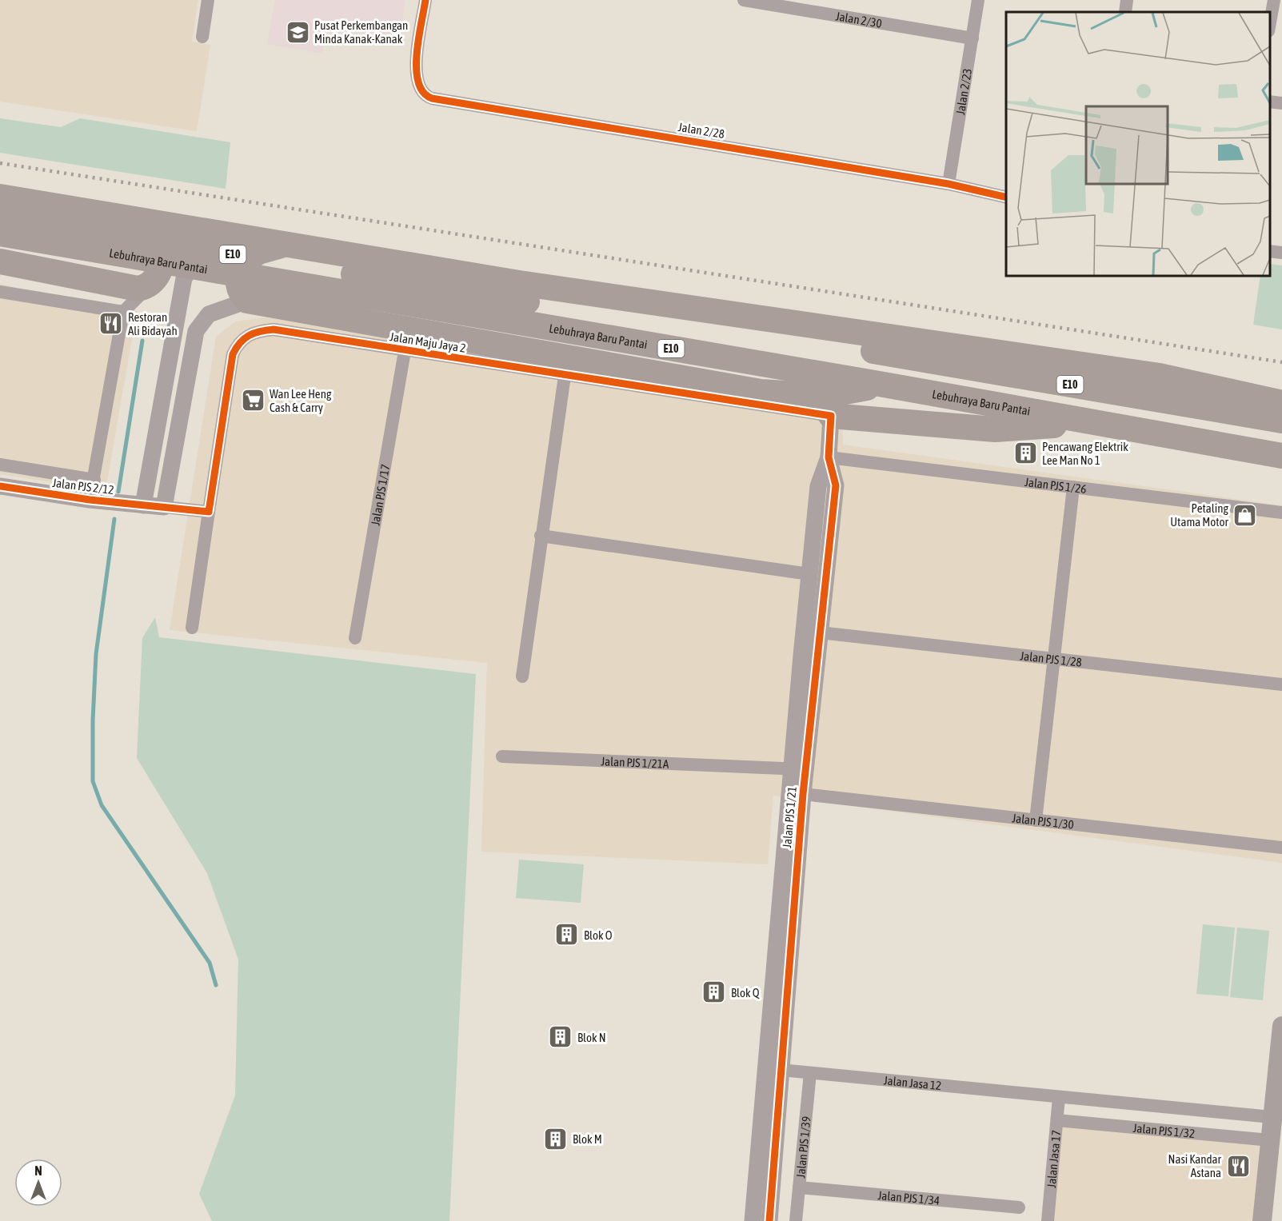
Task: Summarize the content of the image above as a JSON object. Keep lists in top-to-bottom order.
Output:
{
  "streets": {
    "highway": ["E10", "Lebuhraya Baru Pantai"],
    "street": [
      "Jalan 2/30",
      "Jalan 2/23",
      "Jalan 2/28",
      "Jalan Maju Jaya 2",
      "Jalan PJS 1/26",
      "Jalan PJS 2/12",
      "Jalan PJS 1/17",
      "Jalan PJS 1/28",
      "Jalan PJS 1/21A",
      "Jalan PJS 1/21",
      "Jalan PJS 1/30",
      "Jalan Jasa 12",
      "Jalan PJS 1/32",
      "Jalan PJS 1/39",
      "Jalan Jasa 17",
      "Jalan PJS 1/34"
    ]
  },
  "crossings": [
    ["Jalan 2/30", "Jalan 2/23"],
    ["Jalan 2/23", "Jalan 2/28"],
    ["Jalan Maju Jaya 2", "Jalan PJS 1/17"],
    ["Jalan Maju Jaya 2", "Jalan PJS 1/21"],
    ["Jalan PJS 1/26", "Jalan PJS 1/21"],
    ["Jalan PJS 1/28", "Jalan PJS 1/21"],
    ["Jalan PJS 1/21A", "Jalan PJS 1/21"],
    ["Jalan PJS 1/21", "Jalan PJS 1/30"],
    ["Jalan PJS 1/21", "Jalan Jasa 12"],
    ["Jalan Jasa 12", "Jalan PJS 1/32"],
    ["Jalan Jasa 12", "Jalan PJS 1/39"],
    ["Jalan Jasa 12", "Jalan Jasa 17"],
    ["Jalan PJS 1/32", "Jalan Jasa 17"],
    ["Jalan PJS 1/39", "Jalan PJS 1/34"]
  ],
  "places": {
    "school or university": ["Pusat Perkembangan Minda Kanak-Kanak"],
    "restaurant": ["Restoran Ali Bidayah", "Nasi Kandar Astana"],
    "supermarket": ["Wan Lee Heng Cash & Carry"],
    "building": [
      "Pencawang Elektrik Lee Man No 1",
      "Blok O",
      "Blok Q",
      "Blok N",
      "Blok M"
    ],
    "shop": ["Petaling Utama Motor"]
  },
  "north": "top"
}
